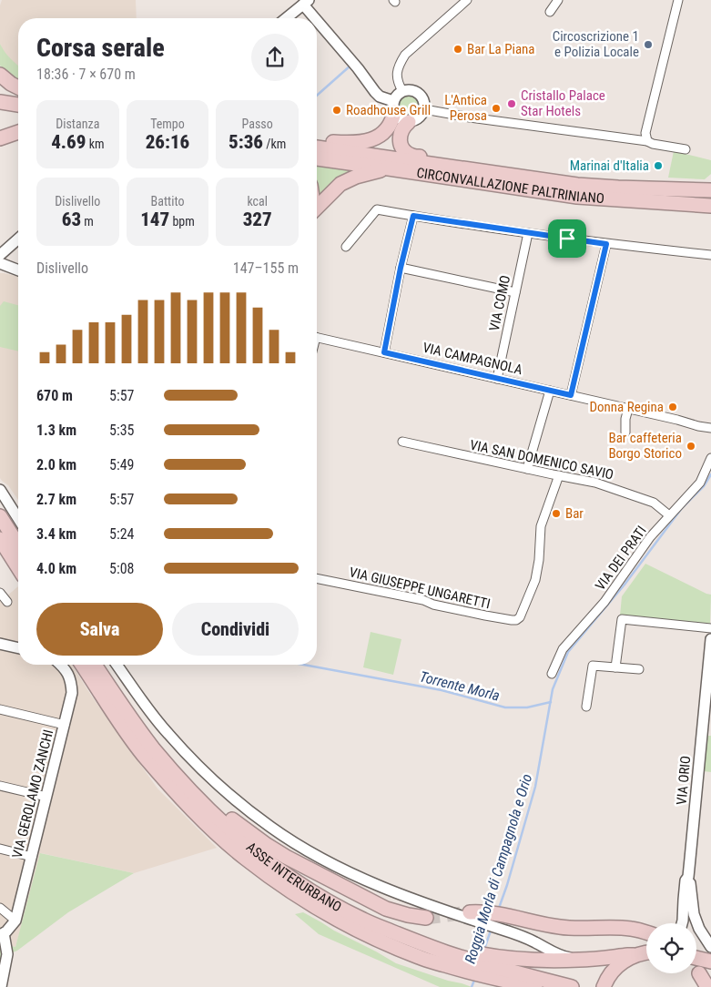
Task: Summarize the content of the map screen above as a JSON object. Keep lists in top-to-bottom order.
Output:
{
  "streets": {
    "highway": ["CIRCONVALLAZIONE PALTRINIANO", "ASSE INTERURBANO"],
    "main road": ["VIA ORIO", "VIA GEROLAMO ZANCHI"],
    "street": [
      "VIA COMO",
      "VIA CAMPAGNOLA",
      "VIA SAN DOMENICO SAVIO",
      "VIA DEI PRATI",
      "VIA GIUSEPPE UNGARETTI"
    ]
  },
  "crossings": [
    ["VIA COMO", "VIA CAMPAGNOLA"],
    ["VIA SAN DOMENICO SAVIO", "VIA DEI PRATI"],
    ["VIA SAN DOMENICO SAVIO", "VIA GIUSEPPE UNGARETTI"]
  ],
  "water": ["Torrente Morla", "Roggia Morla di Campagnola e Orio"],
  "places": [
    "Circoscrizione 1 e Polizia Locale",
    "Bar La Piana",
    "Cristallo Palace Star Hotels",
    "L'Antica Perosa",
    "Roadhouse Grill",
    "Marinai d'Italia",
    "Donna Regina",
    "Bar caffeteria Borgo Storico",
    "Bar"
  ],
  "page": {
    "heading": ["Corsa serale", "18:36 · 7 × 670 m"],
    "stats": [
      ["Distanza", "4.69 km"],
      ["Tempo", "26:16"],
      ["Passo", "5:36 /km"],
      ["Dislivello", "63 m"],
      ["Battito", "147 bpm"],
      ["kcal", "327"]
    ],
    "chart": ["Dislivello", "147–155 m"],
    "list": [
      {
        "name": "670 m",
        "note": "5:57"
      },
      {
        "name": "1.3 km",
        "note": "5:35"
      },
      {
        "name": "2.0 km",
        "note": "5:49"
      },
      {
        "name": "2.7 km",
        "note": "5:57"
      },
      {
        "name": "3.4 km",
        "note": "5:24"
      },
      {
        "name": "4.0 km",
        "note": "5:08"
      }
    ],
    "buttons": ["Salva", "Condividi"]
  }
}
